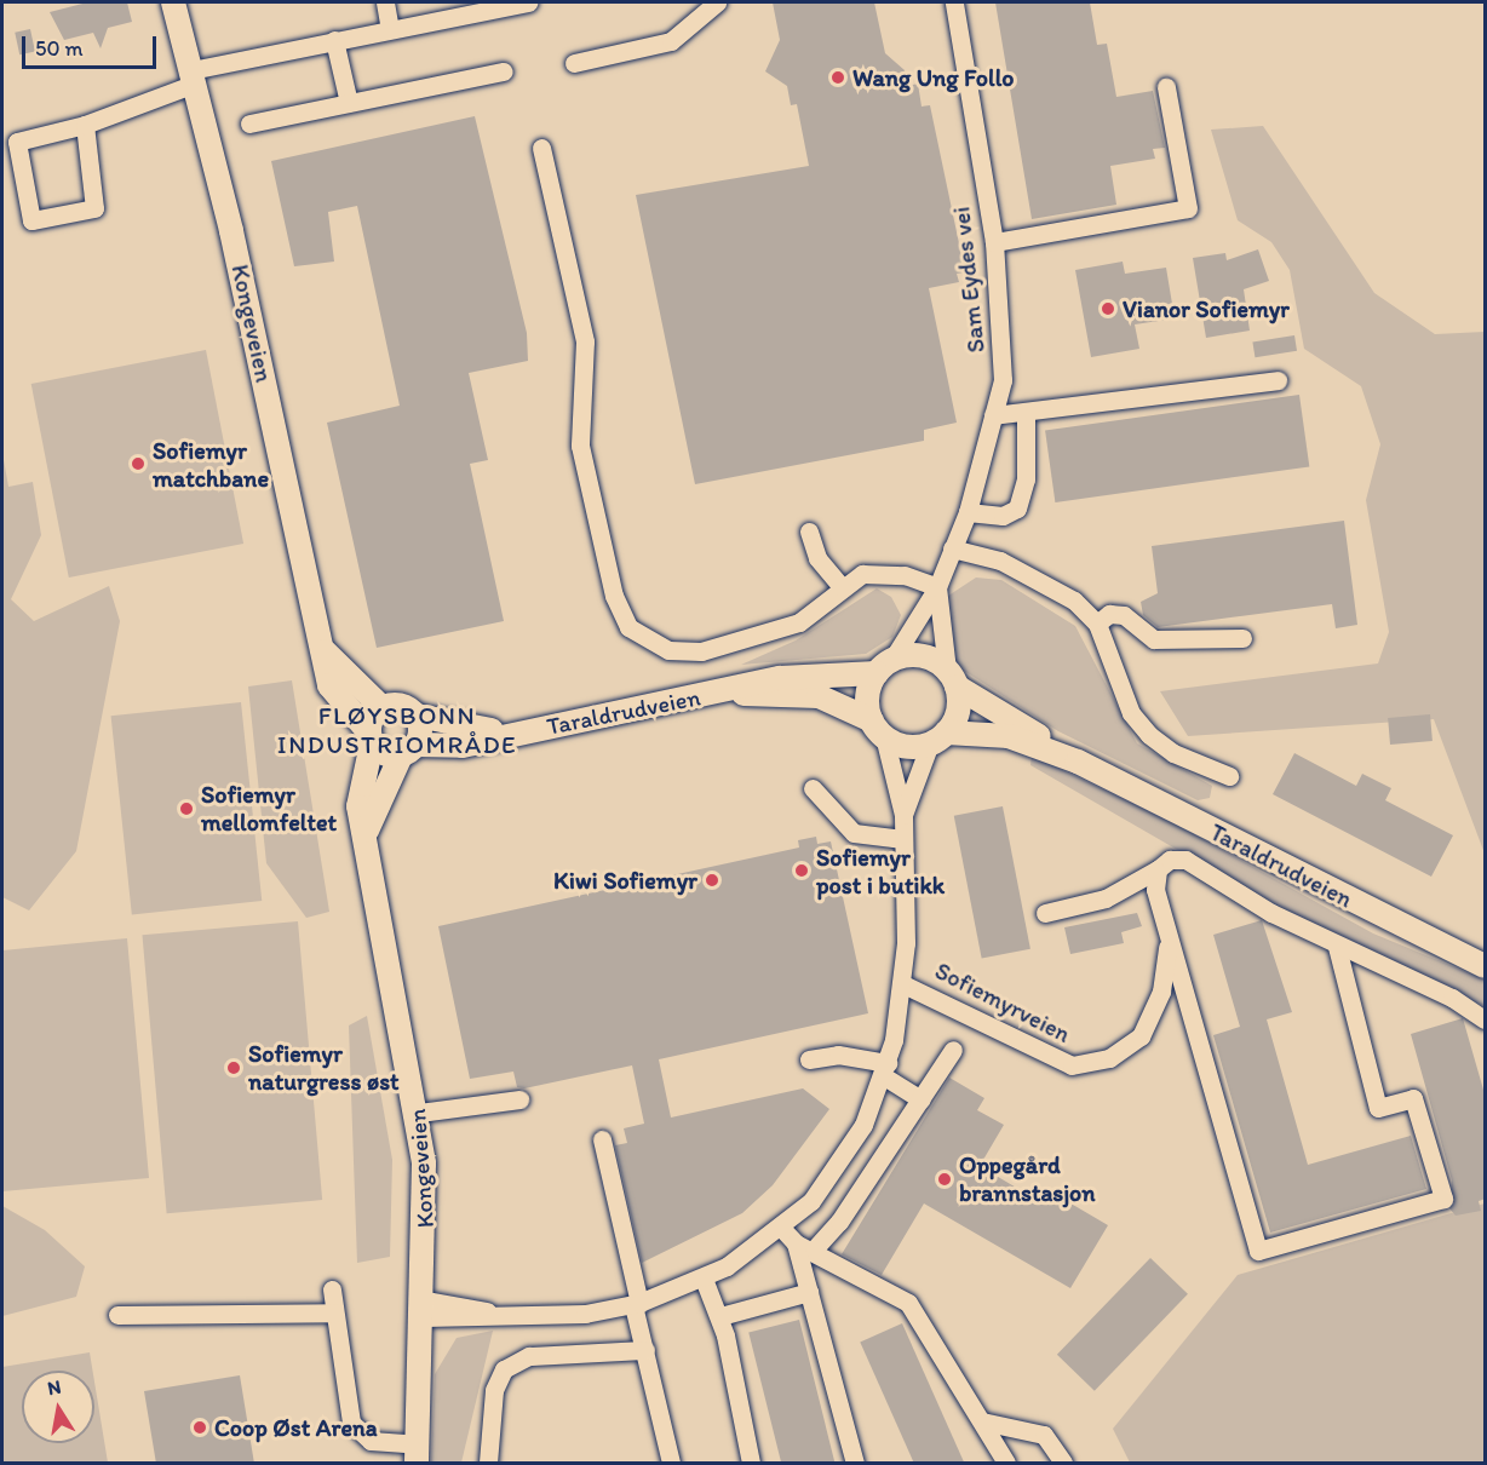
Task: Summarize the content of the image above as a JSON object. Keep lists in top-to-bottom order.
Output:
{
  "streets": {
    "main road": ["Kongeveien", "Taraldrudveien"],
    "street": ["Sam Eydes vei", "Sofiemyrveien"]
  },
  "crossings": [
    ["Sam Eydes vei", "Taraldrudveien"],
    ["Sam Eydes vei", "Sofiemyrveien"],
    ["Kongeveien", "Taraldrudveien"],
    ["Kongeveien", "Sofiemyrveien"],
    ["Taraldrudveien", "Sofiemyrveien"]
  ],
  "districts": ["FLØYSBONN INDUSTRIOMRÅDE"],
  "places": [
    "Wang Ung Follo",
    "Vianor Sofiemyr",
    "Sofiemyr matchbane",
    "Sofiemyr mellomfeltet",
    "Sofiemyr post i butikk",
    "Kiwi Sofiemyr",
    "Sofiemyr naturgress øst",
    "Oppegård brannstasjon",
    "Coop Øst Arena"
  ],
  "scale_bar": "50 m",
  "north": "top"
}
